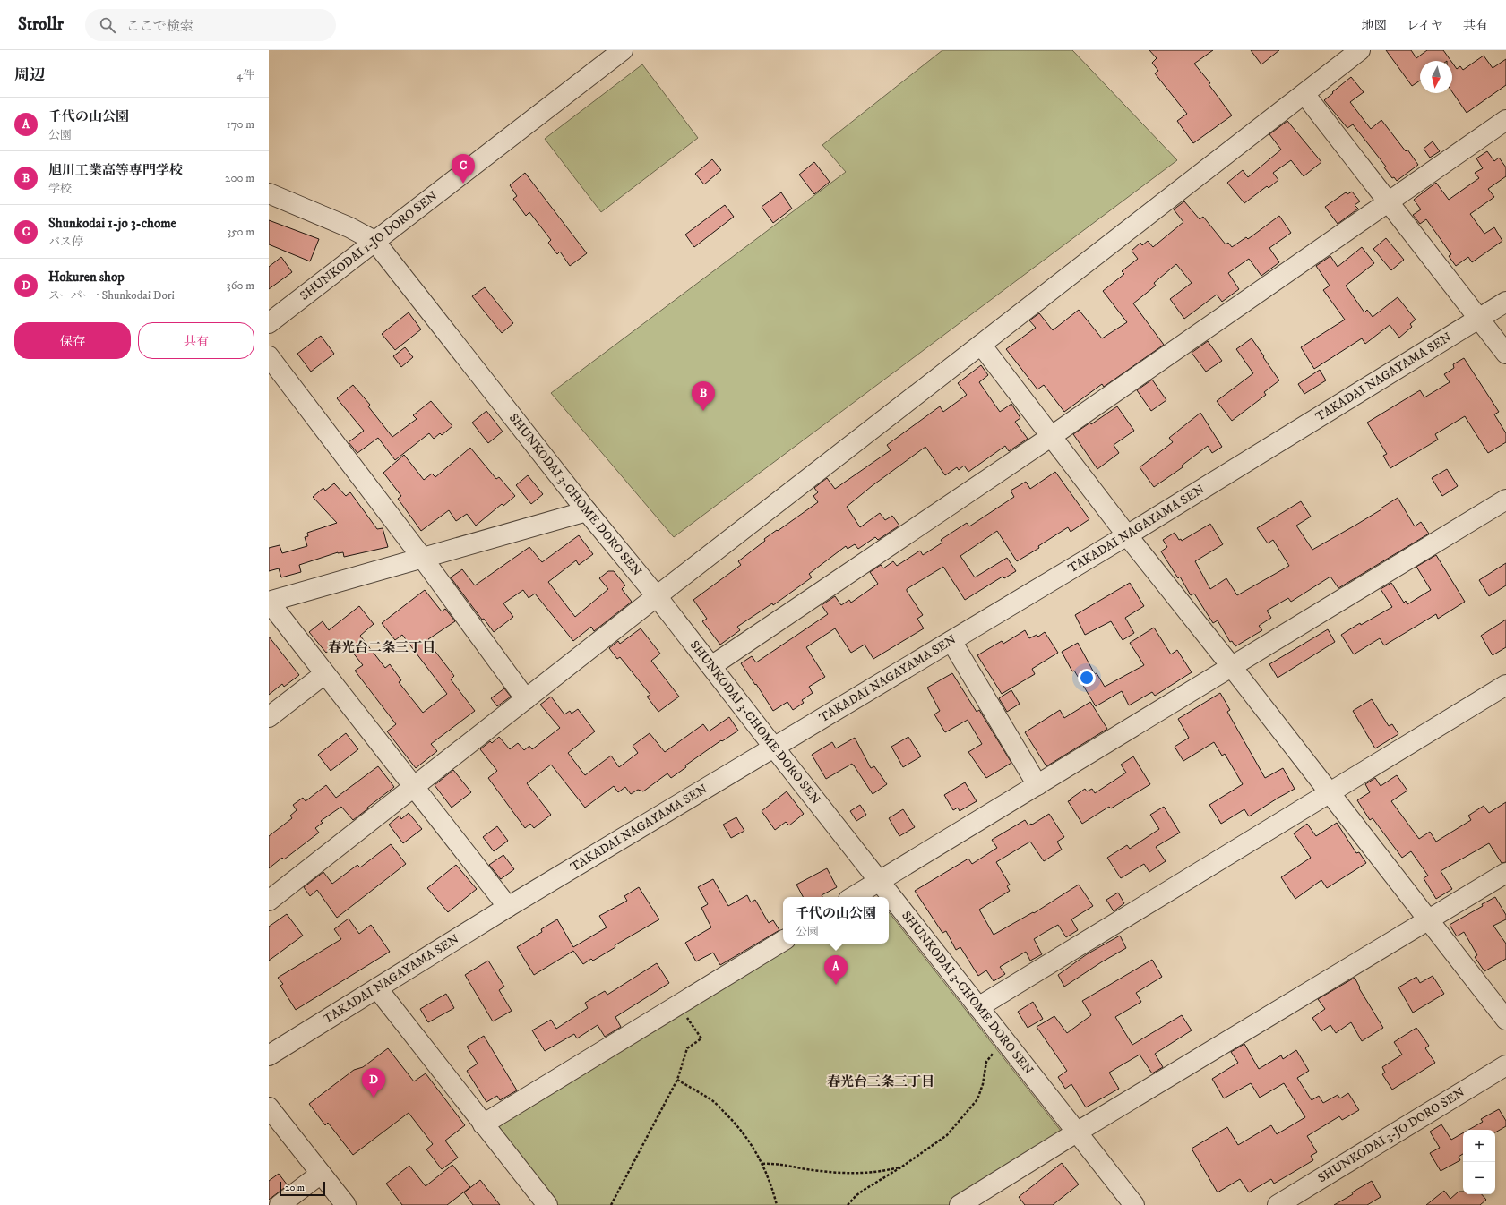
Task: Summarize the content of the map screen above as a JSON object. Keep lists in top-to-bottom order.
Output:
{
  "streets": {
    "street": [
      "SHUNKODAI 1-JO DORO SEN",
      "TAKADAI NAGAYAMA SEN",
      "SHUNKODAI 3-CHOME DORO SEN",
      "SHUNKODAI 3-JO DORO SEN"
    ]
  },
  "crossings": [
    ["SHUNKODAI 1-JO DORO SEN", "SHUNKODAI 3-CHOME DORO SEN"],
    ["TAKADAI NAGAYAMA SEN", "SHUNKODAI 3-CHOME DORO SEN"]
  ],
  "districts": ["春光台二条三丁目", "春光台三条三丁目"],
  "scale_bar": "20 m",
  "north": "bottom",
  "page": {
    "header": "Strollr",
    "search": "ここで検索",
    "nav": ["地図", "レイヤ", "共有"],
    "heading": ["周辺", "4件"],
    "list": [
      {
        "mark": "A",
        "name": "千代の山公園",
        "note": "公園",
        "value": "170 m"
      },
      {
        "mark": "B",
        "name": "旭川工業高等専門学校",
        "note": "学校",
        "value": "200 m"
      },
      {
        "mark": "C",
        "name": "Shunkodai 1-jo 3-chome",
        "note": "バス停",
        "value": "350 m"
      },
      {
        "mark": "D",
        "name": "Hokuren shop",
        "note": "スーパー · Shunkodai Dori",
        "value": "360 m"
      }
    ],
    "pins": [
      "C",
      "B",
      "A",
      "D"
    ],
    "buttons": ["保存", "共有"],
    "popup": ["千代の山公園", "公園"],
    "map_buttons": ["+", "−"],
    "scale": "20 m"
  }
}
